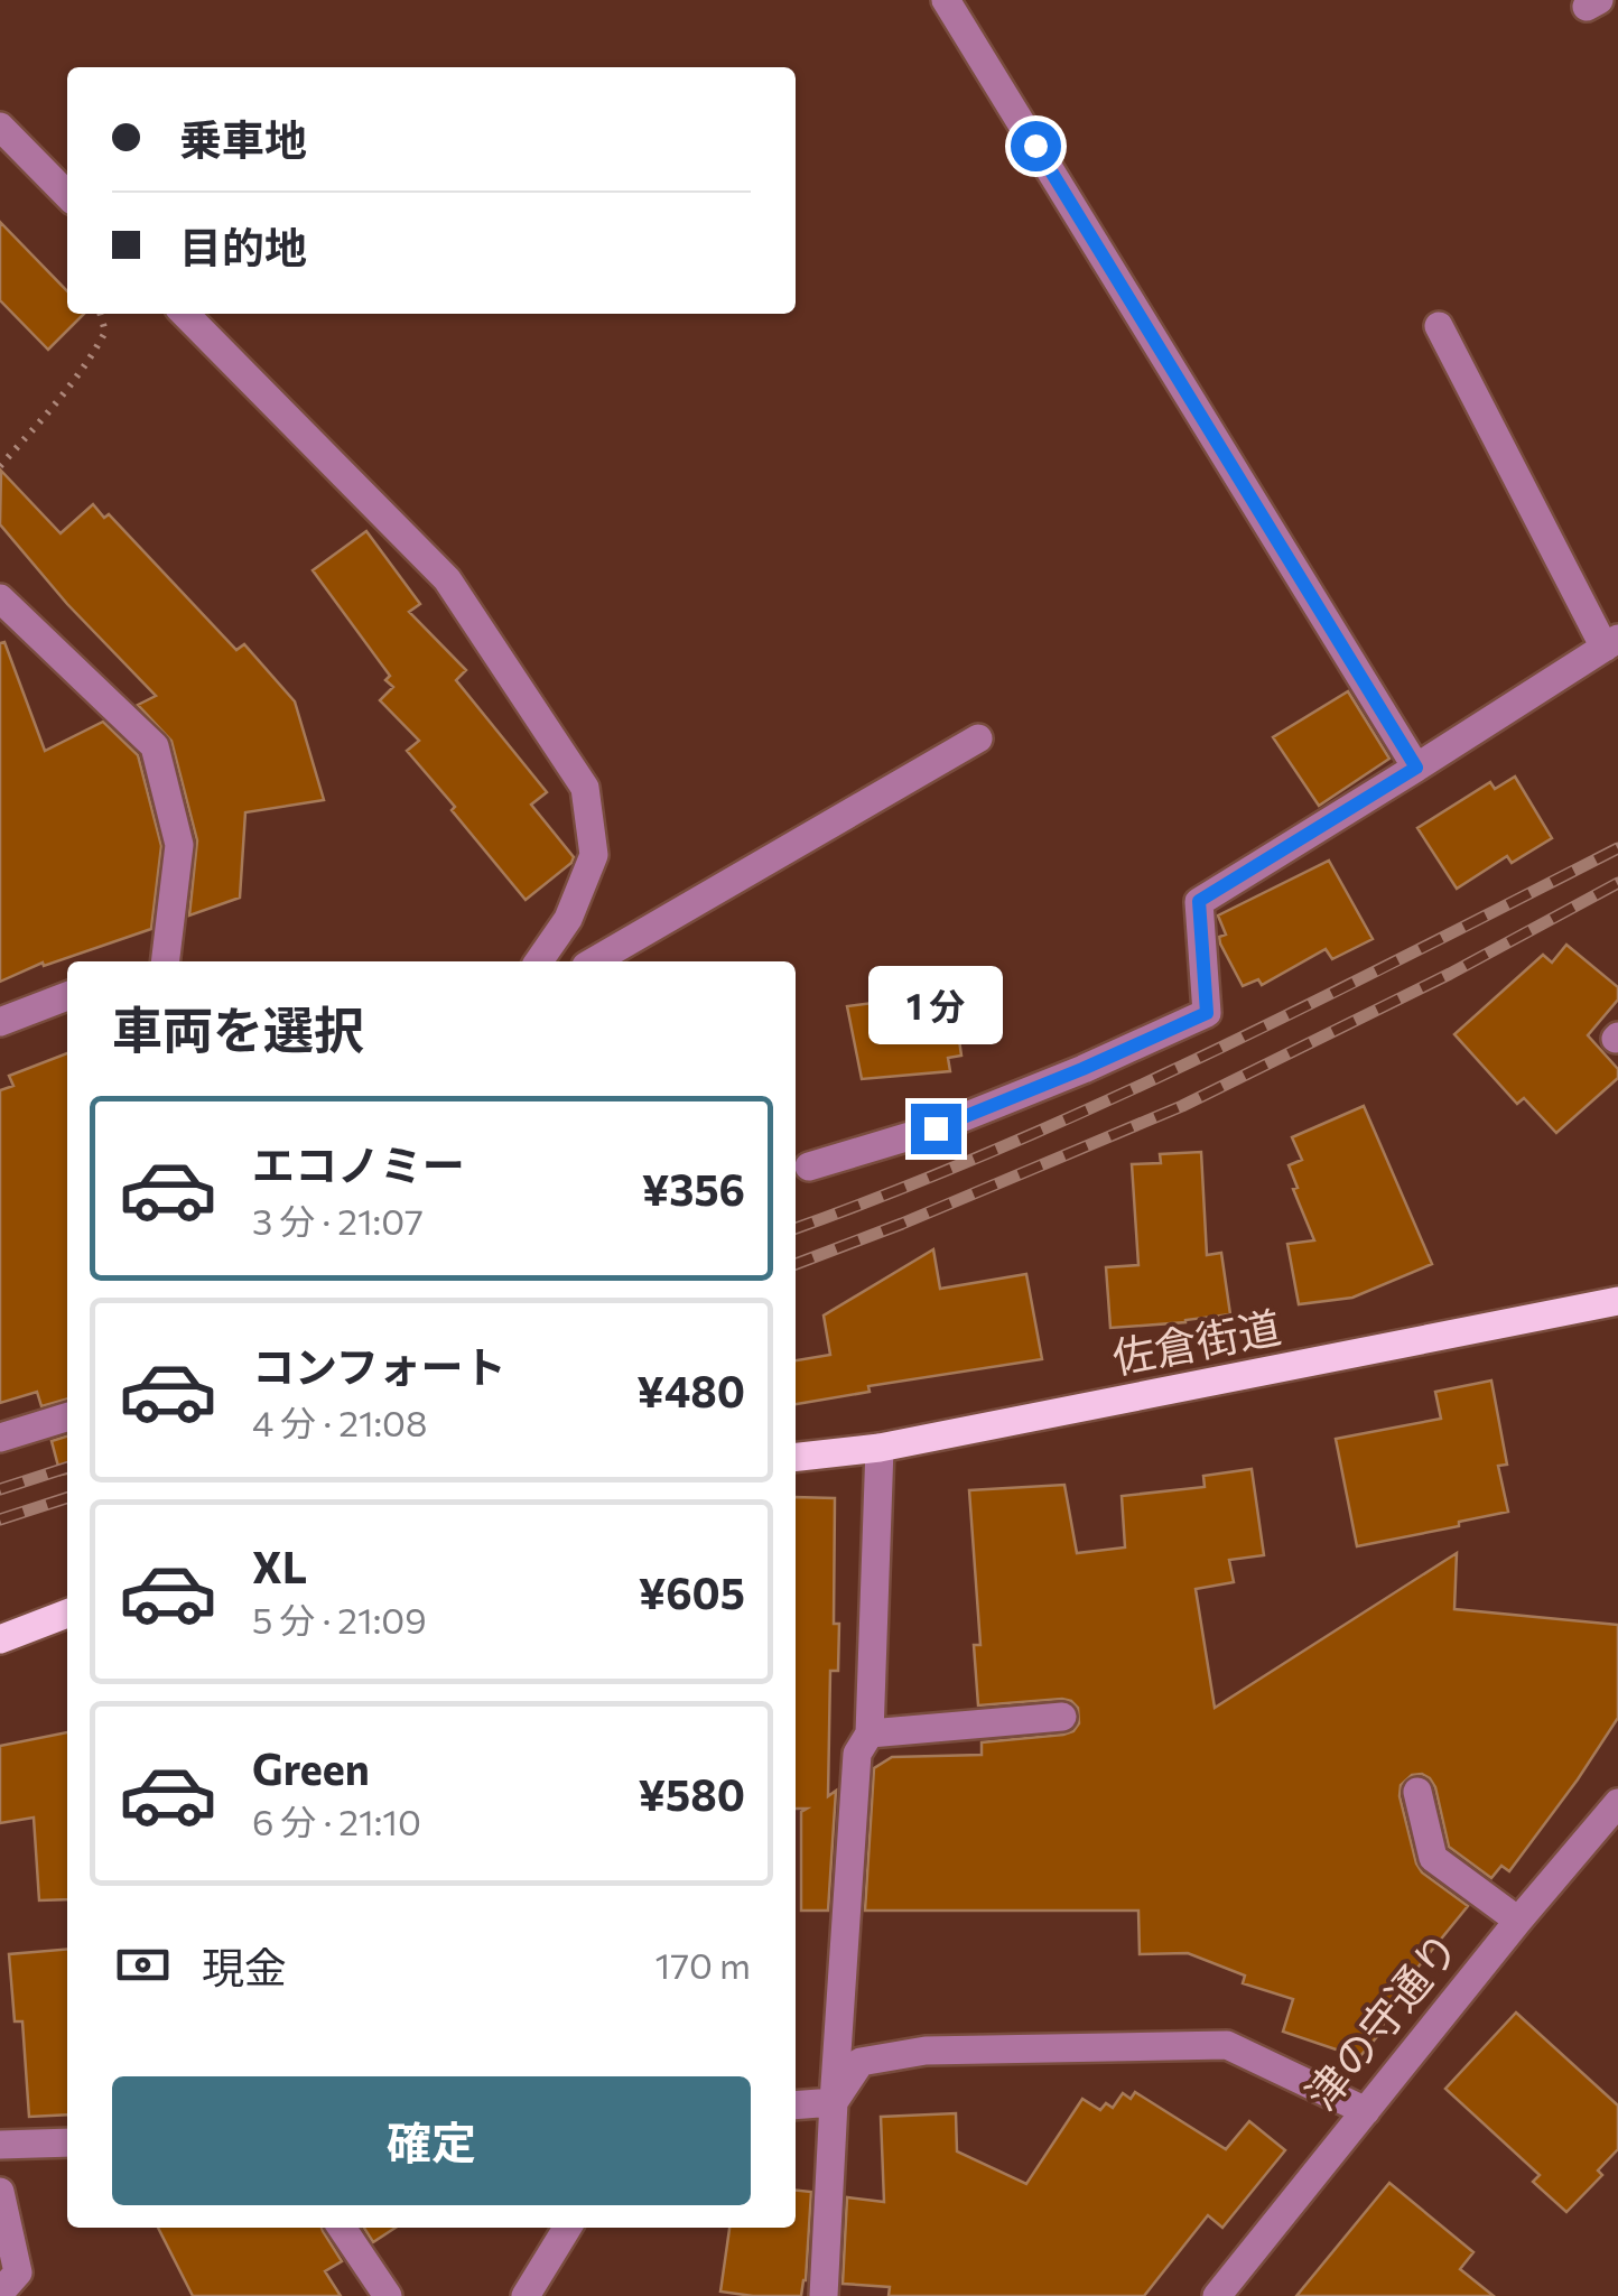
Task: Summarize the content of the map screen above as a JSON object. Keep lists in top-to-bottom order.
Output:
{
  "streets": {
    "main road": ["佐倉街道"],
    "street": ["津の守通り"]
  },
  "page": {
    "banner": ["乗車地", "目的地"],
    "heading": "車両を選択",
    "bubble": "1 分",
    "list": [
      {
        "name": "エコノミー",
        "note": "3 分 · 21:07",
        "value": "¥356"
      },
      {
        "name": "コンフォート",
        "note": "4 分 · 21:08",
        "value": "¥480"
      },
      {
        "name": "XL",
        "note": "5 分 · 21:09",
        "value": "¥605"
      },
      {
        "name": "Green",
        "note": "6 分 · 21:10",
        "value": "¥580"
      }
    ],
    "pay": ["現金", "170 m"],
    "buttons": "確定"
  }
}
